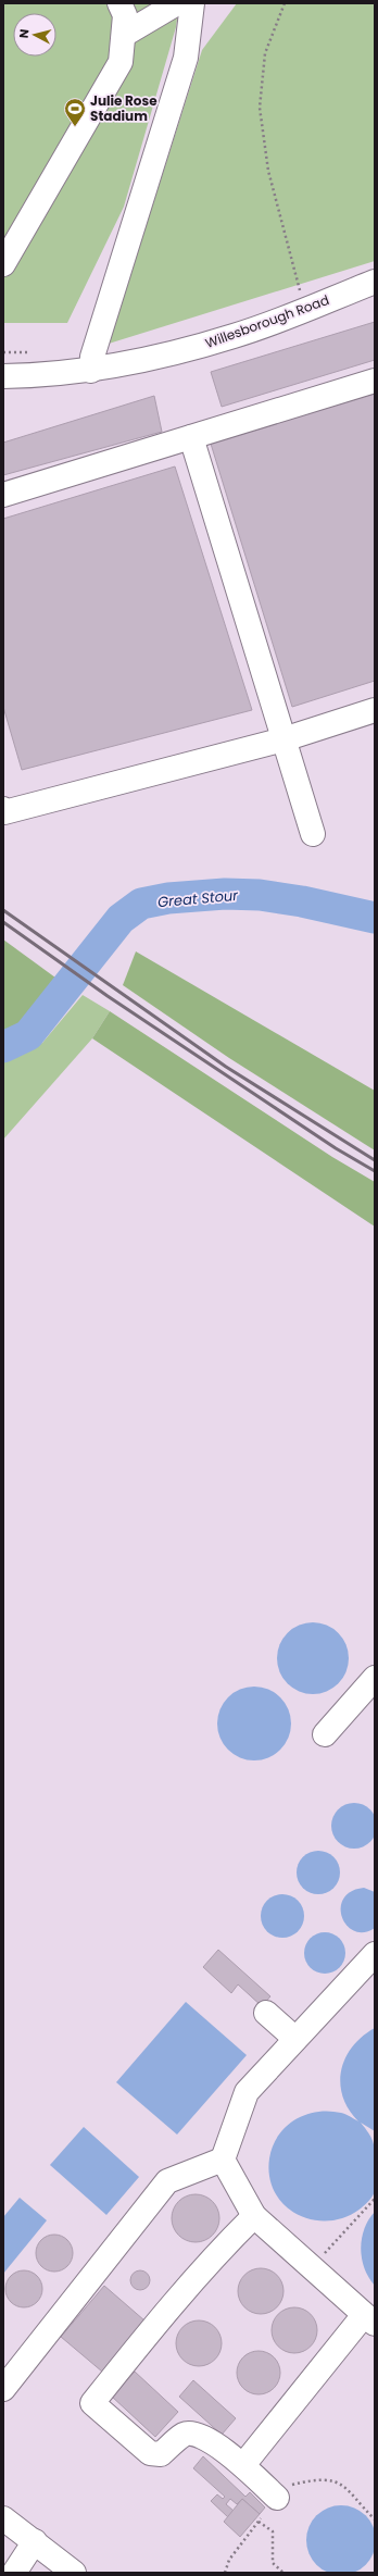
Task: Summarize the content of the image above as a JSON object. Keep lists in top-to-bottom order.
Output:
{
  "streets": {
    "main road": ["Willesborough Road"]
  },
  "water": ["Great Stour"],
  "places": {
    "sports": ["Julie Rose Stadium"]
  },
  "north": "left"
}
